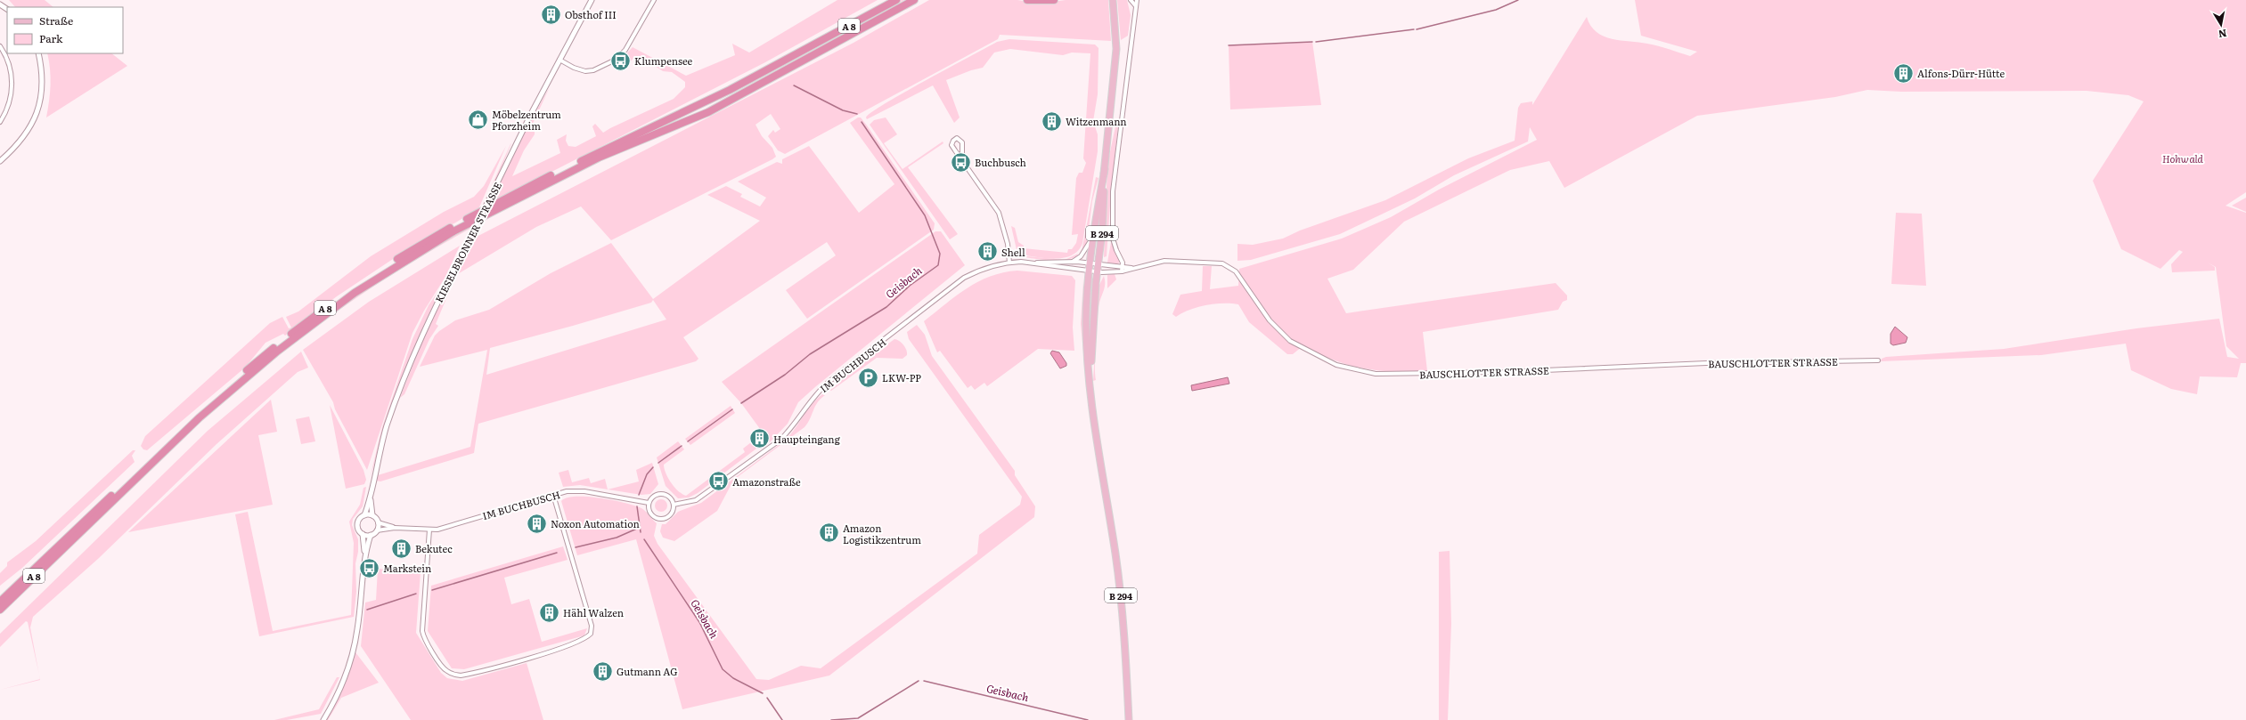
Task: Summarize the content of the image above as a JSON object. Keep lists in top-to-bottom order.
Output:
{
  "streets": {
    "highway": ["A 8"],
    "main road": ["B 294"],
    "street": ["KIESELBRONNER STRASSE", "BAUSCHLOTTER STRASSE", "IM BUCHBUSCH"]
  },
  "crossings": [
    ["B 294", "BAUSCHLOTTER STRASSE"],
    ["B 294", "IM BUCHBUSCH"],
    ["KIESELBRONNER STRASSE", "IM BUCHBUSCH"],
    ["BAUSCHLOTTER STRASSE", "IM BUCHBUSCH"]
  ],
  "water": ["Geisbach"],
  "parks": ["Hohwald"],
  "places": {
    "building": [
      "Obsthof III",
      "Alfons-Dürr-Hütte",
      "Witzenmann",
      "Shell",
      "Haupteingang",
      "Noxon Automation",
      "Amazon Logistikzentrum",
      "Bekutec",
      "Hähl Walzen",
      "Gutmann AG"
    ],
    "bus stop": [
      "Klumpensee",
      "Buchbusch",
      "Amazonstraße",
      "Markstein"
    ],
    "shop": ["Möbelzentrum Pforzheim"],
    "parking": ["LKW-PP"]
  },
  "legend": ["Straße", "Park"],
  "north": "bottom"
}
